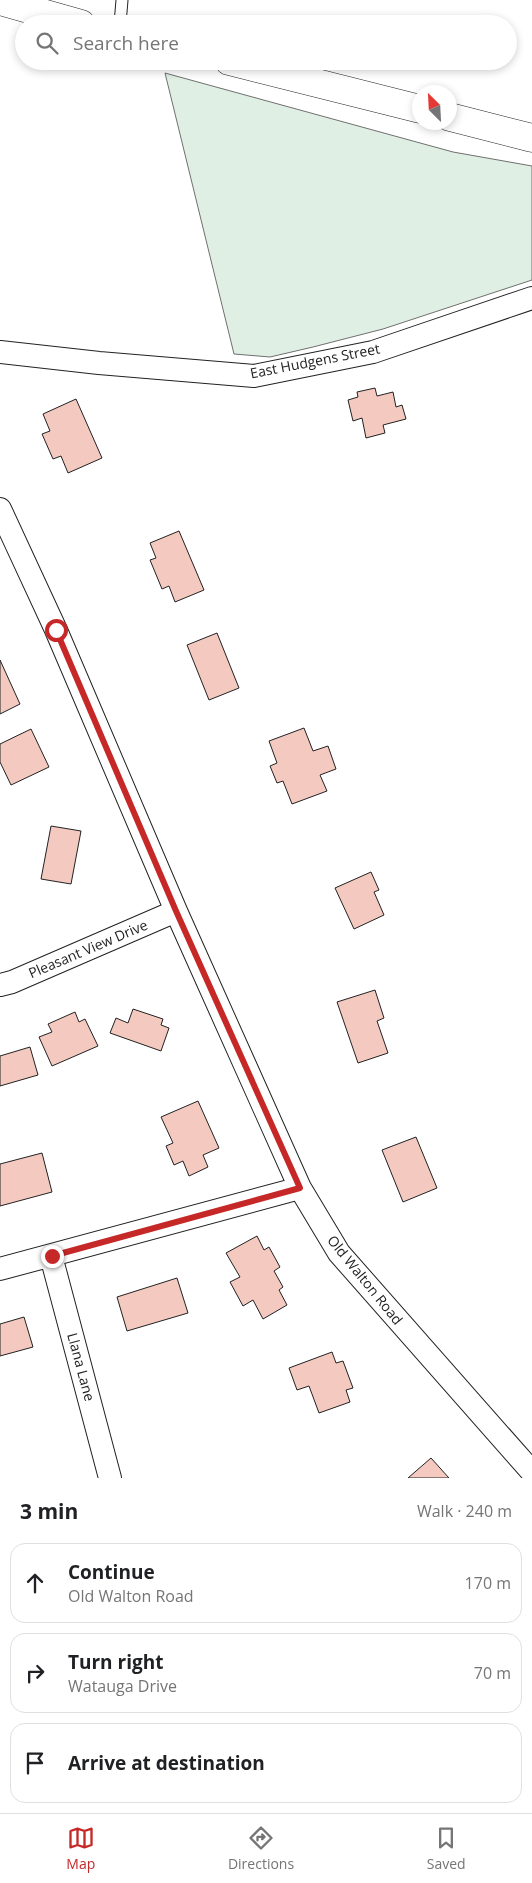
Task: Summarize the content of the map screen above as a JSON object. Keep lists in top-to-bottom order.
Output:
{
  "streets": {
    "street": [
      "East Hudgens Street",
      "Pleasant View Drive",
      "Old Walton Road",
      "Llana Lane"
    ]
  },
  "crossings": [
    ["Pleasant View Drive", "Old Walton Road"]
  ],
  "north": "top left",
  "page": {
    "search": "Search here",
    "heading": ["3 min", "Walk · 240 m"],
    "list": [
      ["Continue", "Old Walton Road", "170 m"],
      ["Turn right", "Watauga Drive", "70 m"],
      "Arrive at destination"
    ],
    "nav": ["Map", "Directions", "Saved"]
  }
}
